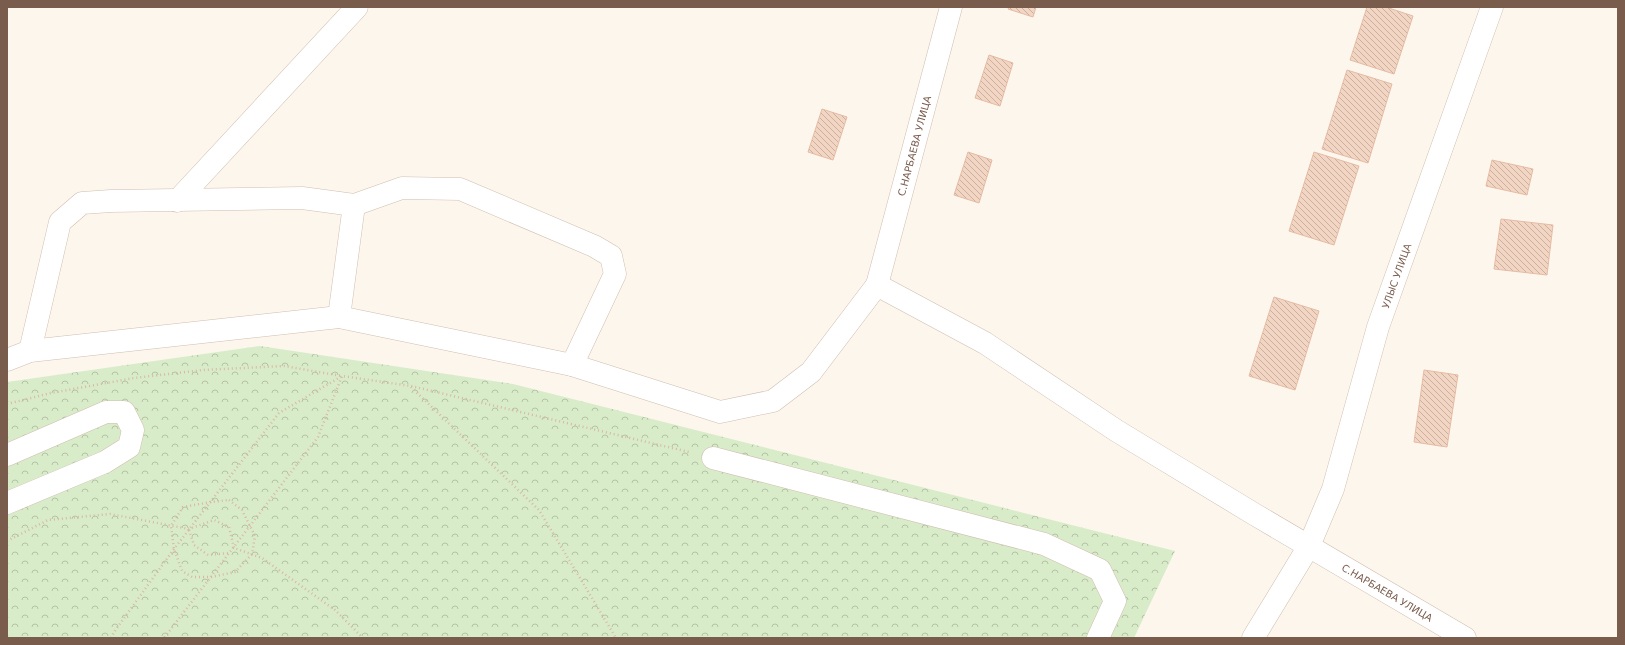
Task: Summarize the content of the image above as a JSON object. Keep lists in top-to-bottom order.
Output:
{
  "streets": {
    "street": ["С.НАРБАЕВА УЛИЦА", "УЛЫС УЛИЦА"]
  },
  "crossings": [
    ["С.НАРБАЕВА УЛИЦА", "УЛЫС УЛИЦА"]
  ]
}
